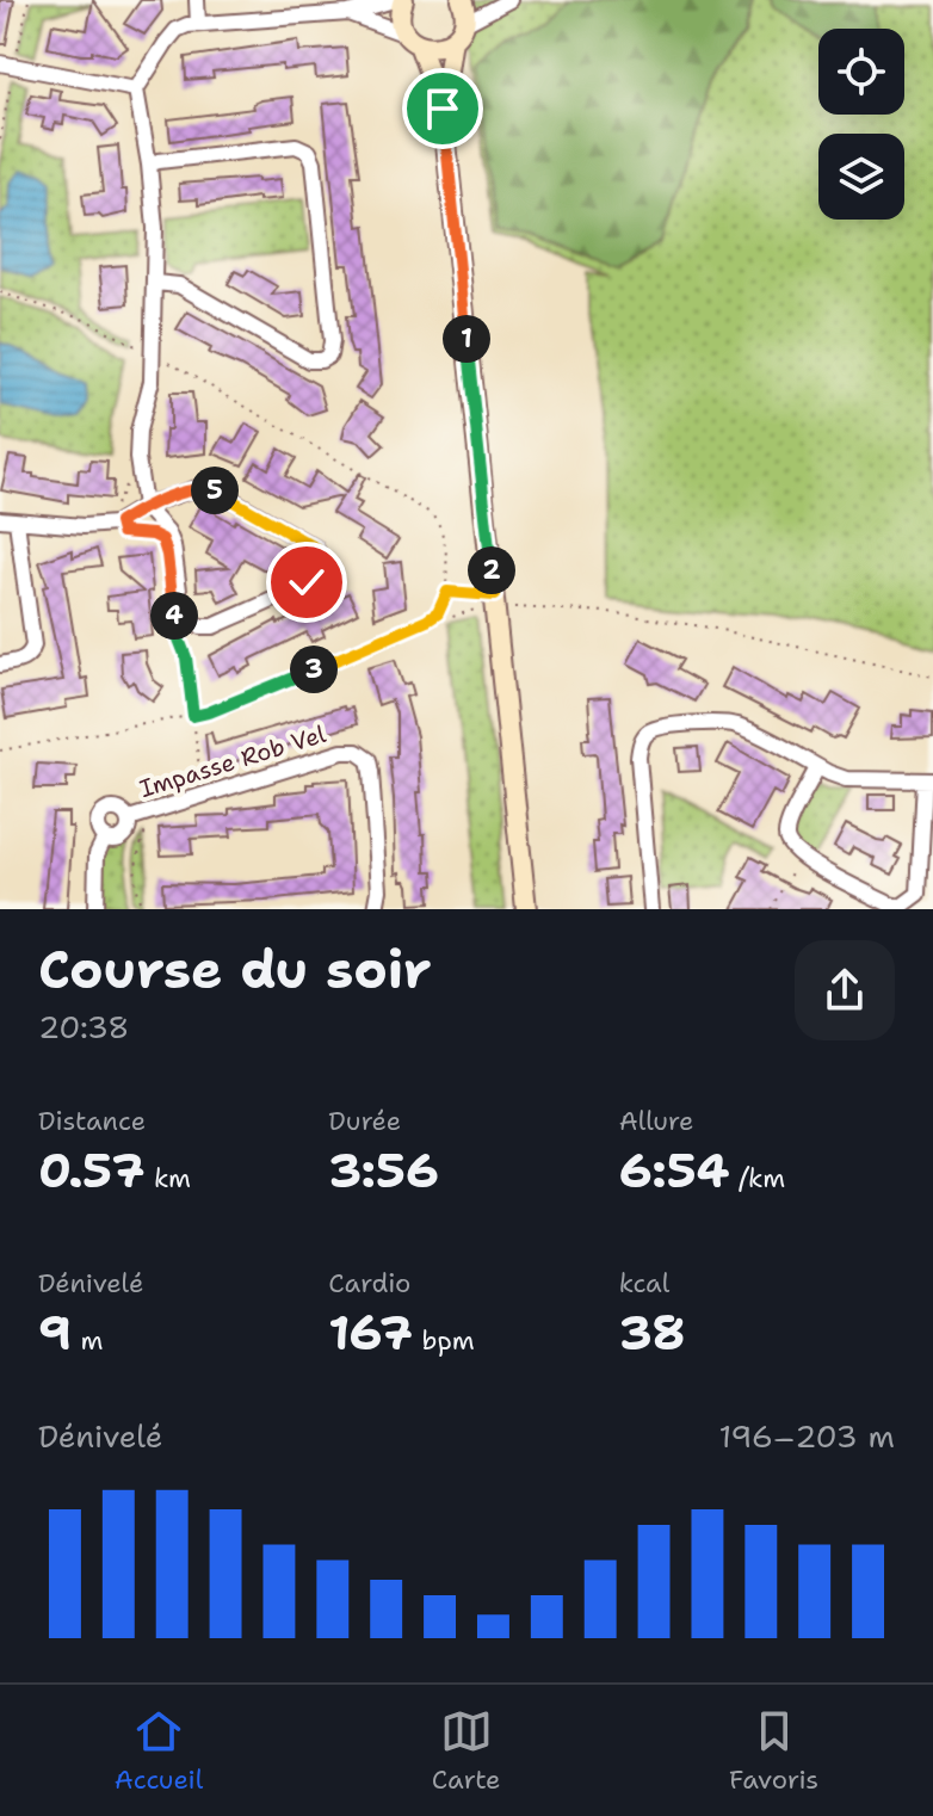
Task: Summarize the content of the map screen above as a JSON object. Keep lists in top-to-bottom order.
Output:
{
  "streets": {
    "street": ["Impasse Rob Vel"]
  },
  "page": {
    "pins": [
      "1",
      "5",
      "2",
      "4",
      "3"
    ],
    "heading": ["Course du soir", "20:38"],
    "stats": [
      ["Distance", "0.57 km"],
      ["Durée", "3:56"],
      ["Allure", "6:54 /km"],
      ["Dénivelé", "9 m"],
      ["Cardio", "167 bpm"],
      ["kcal", "38"]
    ],
    "chart": ["Dénivelé", "196–203 m"],
    "tabs": ["Accueil", "Carte", "Favoris"]
  }
}
